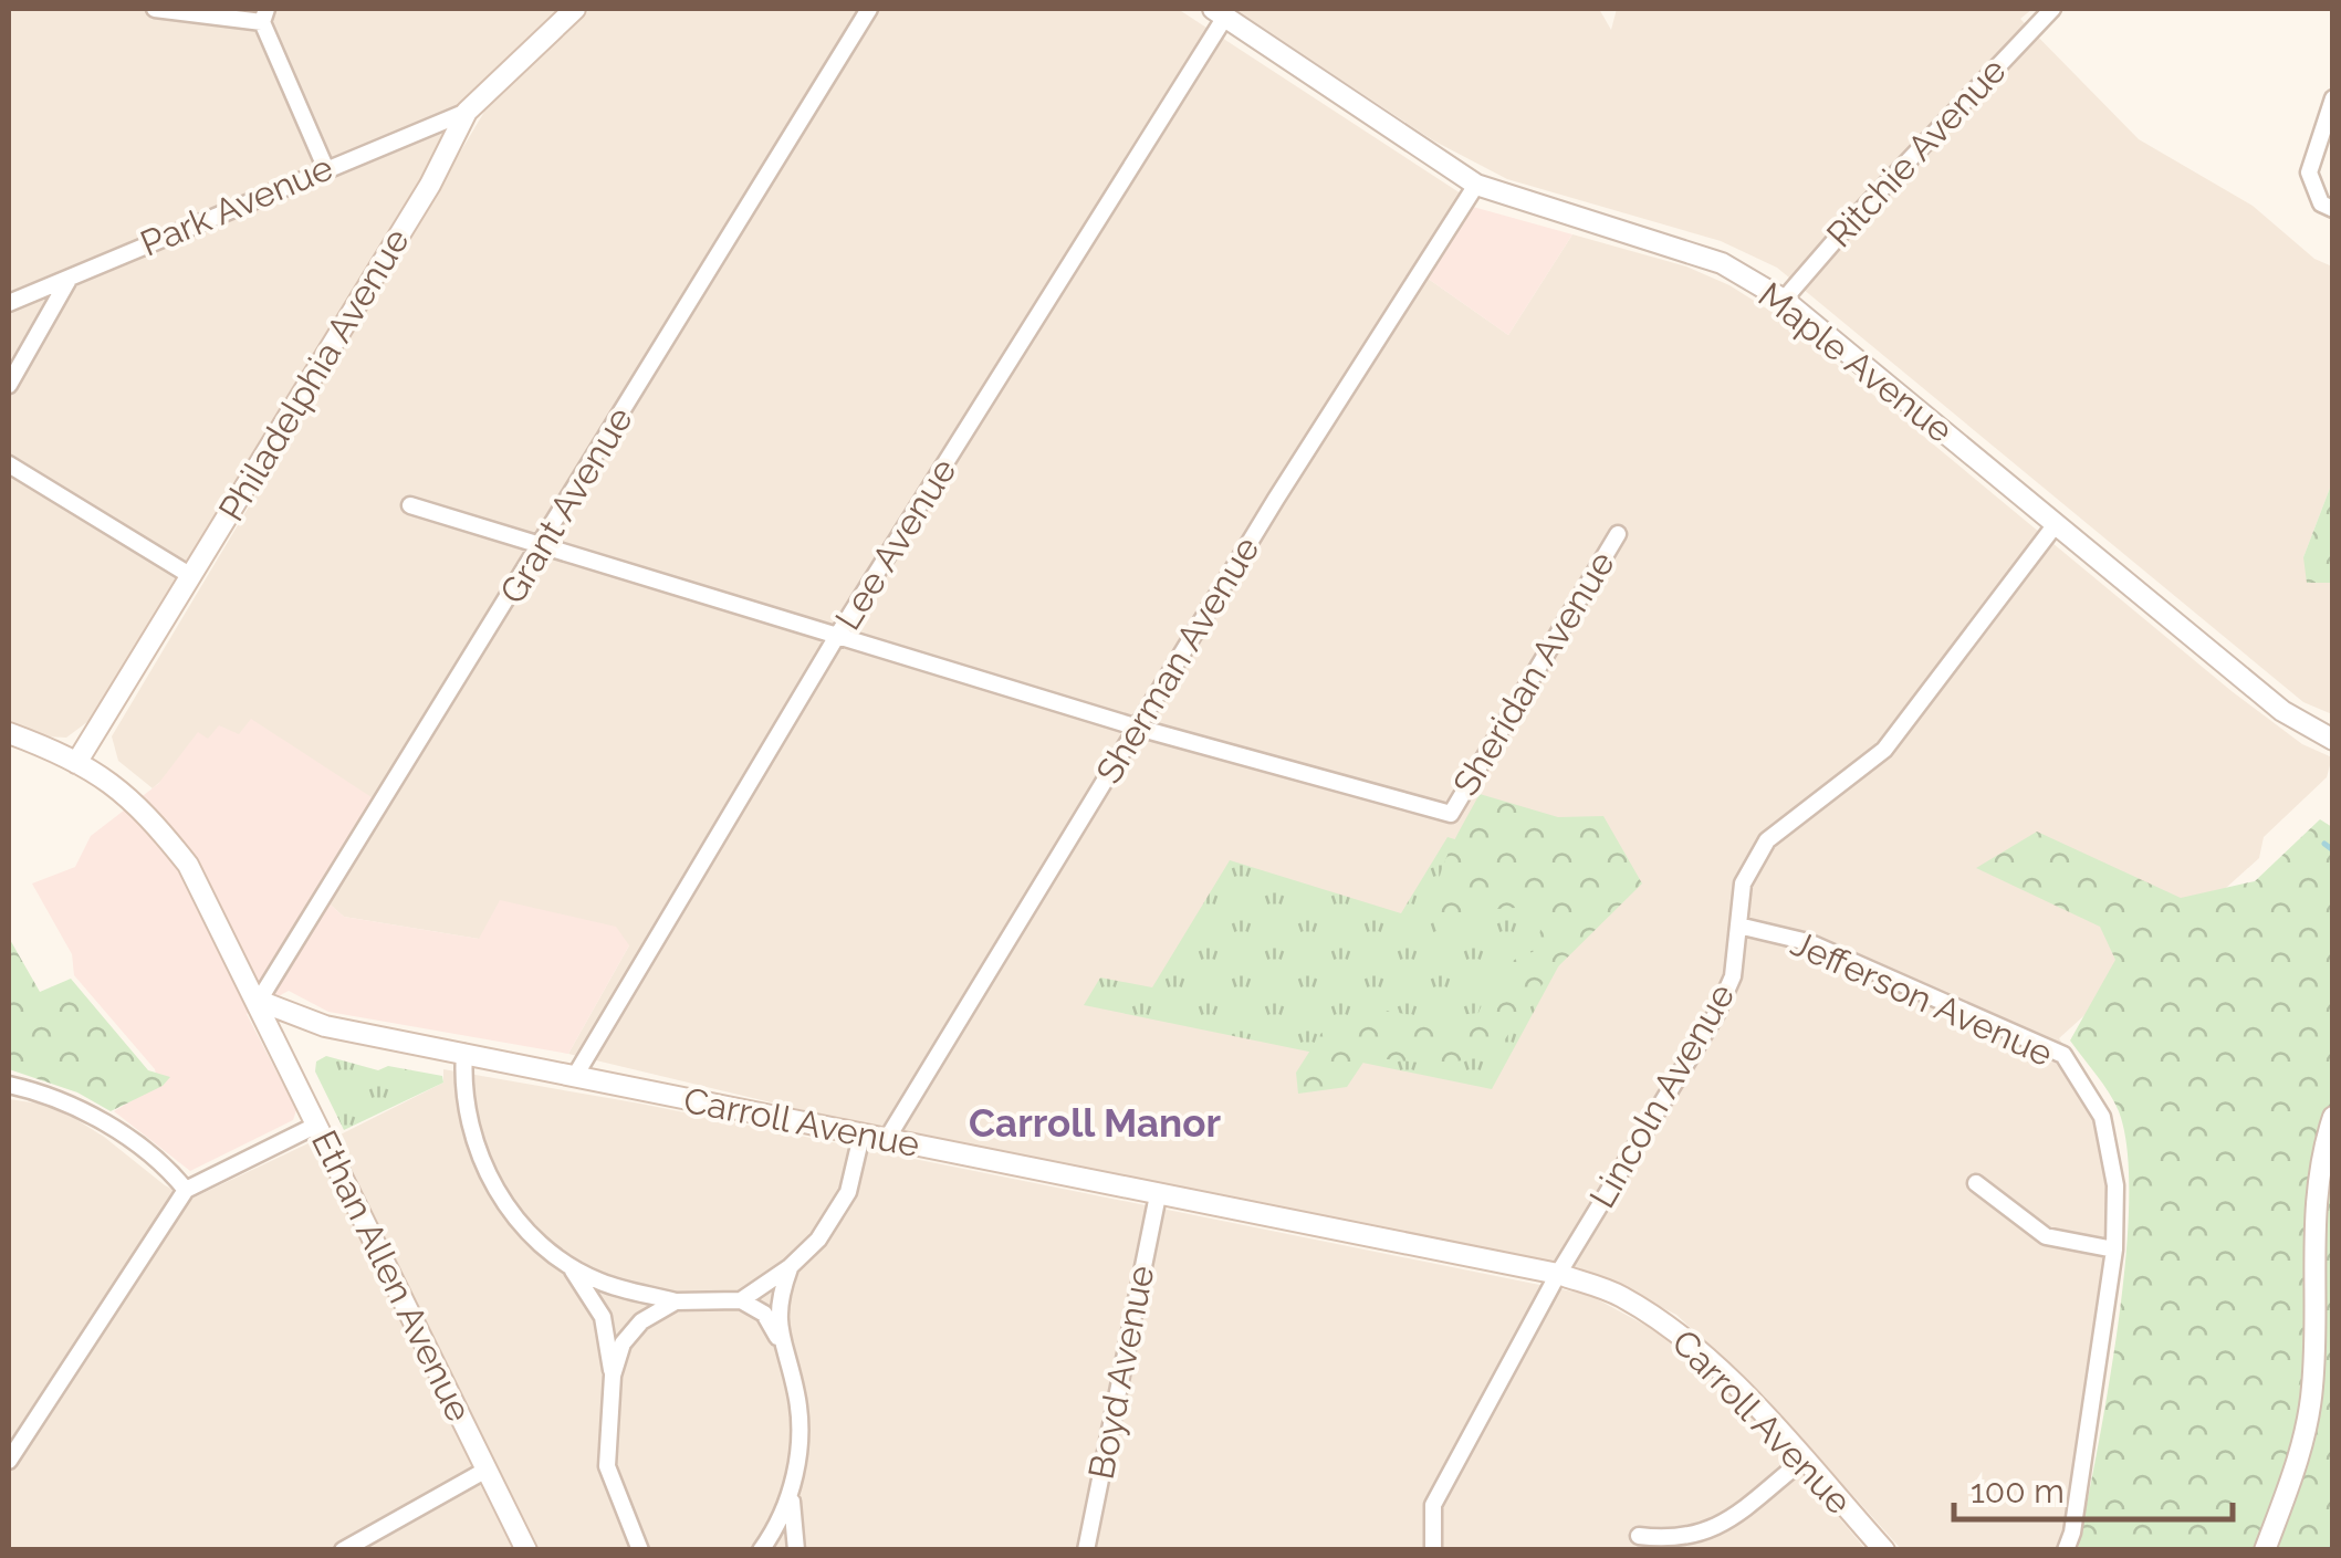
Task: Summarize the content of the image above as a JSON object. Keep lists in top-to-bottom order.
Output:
{
  "streets": {
    "main road": [
      "Maple Avenue",
      "Philadelphia Avenue",
      "Carroll Avenue",
      "Ethan Allen Avenue"
    ],
    "street": [
      "Ritchie Avenue",
      "Park Avenue",
      "Grant Avenue",
      "Lee Avenue",
      "Sherman Avenue",
      "Sheridan Avenue",
      "Jefferson Avenue",
      "Lincoln Avenue",
      "Boyd Avenue"
    ]
  },
  "crossings": [
    ["Ritchie Avenue", "Maple Avenue"],
    ["Park Avenue", "Philadelphia Avenue"],
    ["Maple Avenue", "Lee Avenue"],
    ["Maple Avenue", "Sherman Avenue"],
    ["Maple Avenue", "Lincoln Avenue"],
    ["Grant Avenue", "Carroll Avenue"],
    ["Grant Avenue", "Ethan Allen Avenue"],
    ["Lee Avenue", "Carroll Avenue"],
    ["Sherman Avenue", "Sheridan Avenue"],
    ["Sherman Avenue", "Carroll Avenue"],
    ["Jefferson Avenue", "Lincoln Avenue"],
    ["Lincoln Avenue", "Carroll Avenue"],
    ["Carroll Avenue", "Ethan Allen Avenue"],
    ["Carroll Avenue", "Boyd Avenue"]
  ],
  "districts": ["Carroll Manor"],
  "scale_bar": "100 m"
}
